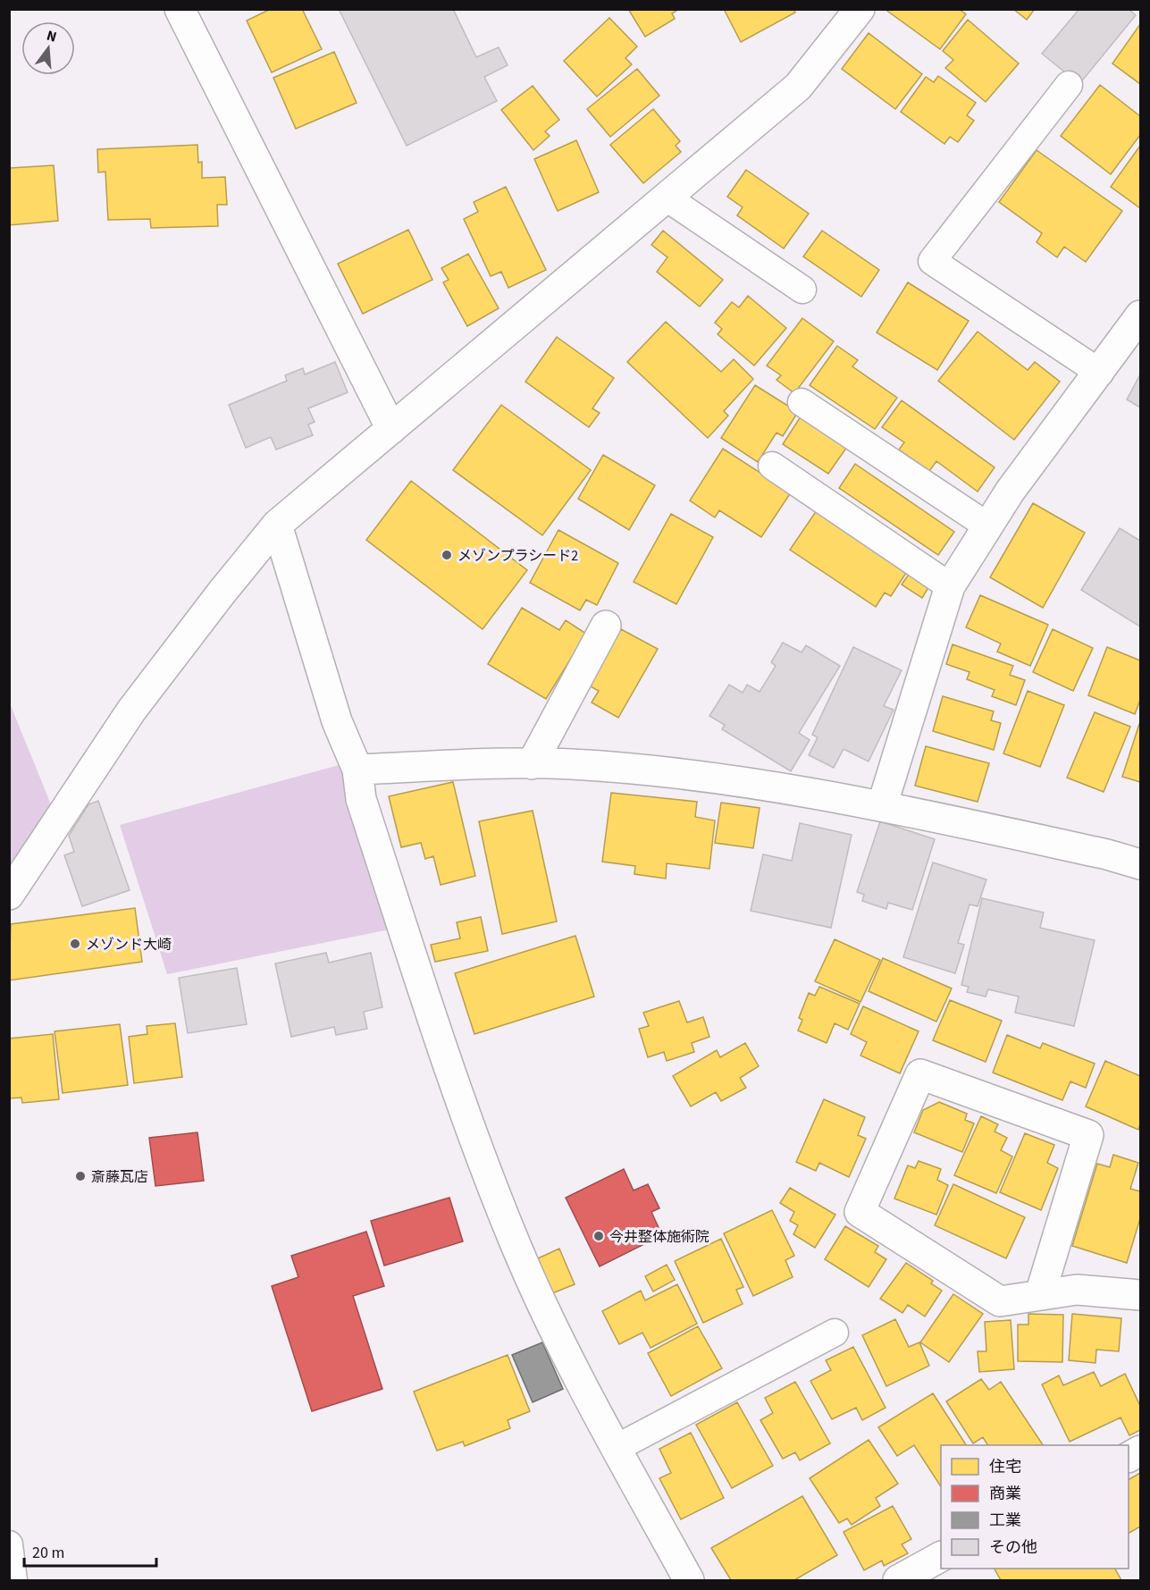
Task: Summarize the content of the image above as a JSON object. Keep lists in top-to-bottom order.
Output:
{
  "places": [
    "メゾンプラシード2",
    "メゾンド大崎",
    "斎藤瓦店",
    "今井整体施術院"
  ],
  "legend": [
    "住宅",
    "商業",
    "工業",
    "その他"
  ],
  "scale_bar": "20 m",
  "north": "top"
}
